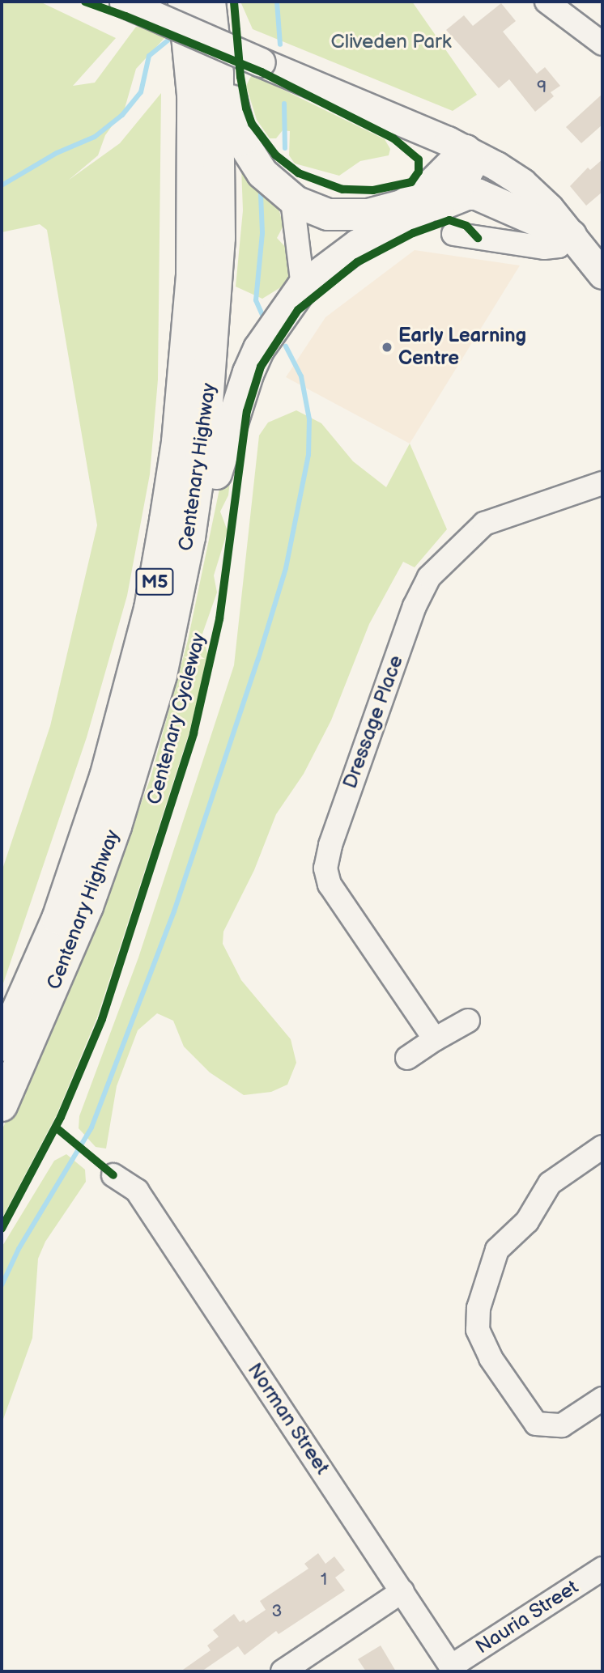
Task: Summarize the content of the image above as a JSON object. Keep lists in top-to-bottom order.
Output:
{
  "streets": {
    "highway": ["Centenary Highway", "M5"],
    "street": ["Dressage Place", "Norman Street", "Nauria Street"],
    "cycle path": ["Centenary Cycleway"]
  },
  "crossings": [
    ["Norman Street", "Nauria Street"]
  ],
  "parks": ["Cliveden Park"],
  "places": ["Early Learning Centre"],
  "house_numbers": ["9", "1", "3"]
}
